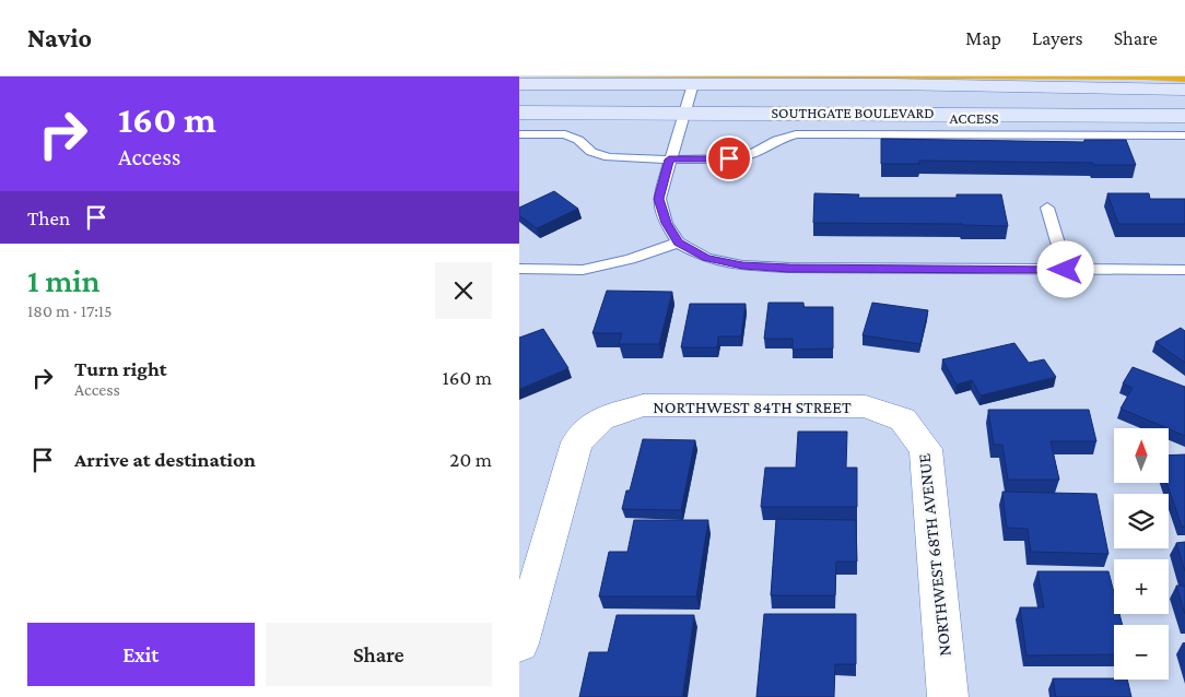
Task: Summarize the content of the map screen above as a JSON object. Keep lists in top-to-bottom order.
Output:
{
  "streets": {
    "main road": ["SOUTHGATE BOULEVARD"],
    "street": ["NORTHWEST 84TH STREET", "NORTHWEST 68TH AVENUE"],
    "lane": ["ACCESS"]
  },
  "crossings": [
    ["NORTHWEST 84TH STREET", "NORTHWEST 68TH AVENUE"]
  ],
  "north": "top",
  "page": {
    "header": "Navio",
    "nav": ["Map", "Layers", "Share"],
    "turn": ["160 m", "Access"],
    "then": "Then",
    "heading": ["1 min", "180 m · 17:15"],
    "list": [
      {
        "name": "Turn right",
        "note": "Access",
        "value": "160 m"
      },
      {
        "name": "Arrive at destination",
        "value": "20 m"
      }
    ],
    "map_buttons": ["+", "−"],
    "buttons": ["Exit", "Share"]
  }
}
